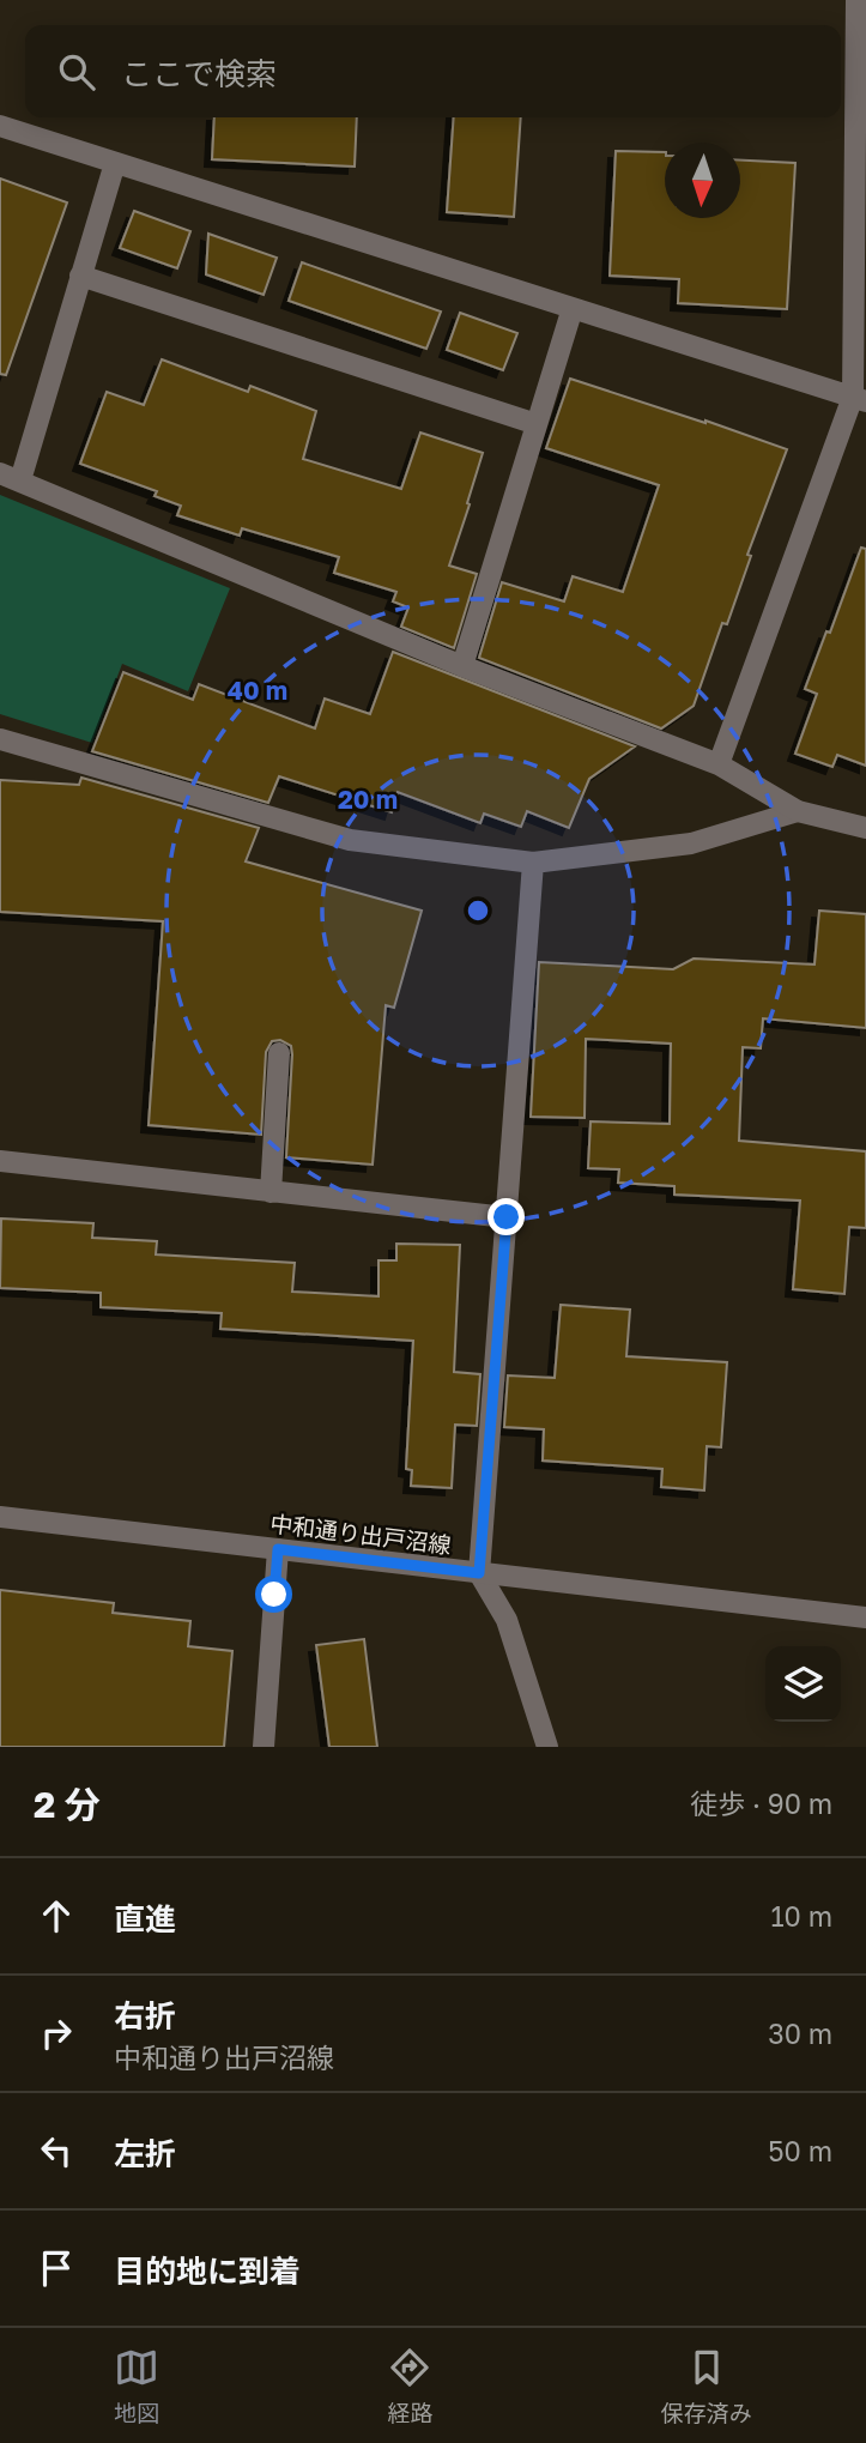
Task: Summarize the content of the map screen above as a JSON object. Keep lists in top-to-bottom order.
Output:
{
  "streets": {
    "street": ["中和通り出戸沼線"]
  },
  "north": "bottom",
  "page": {
    "search": "ここで検索",
    "heading": ["2 分", "徒歩 · 90 m"],
    "list": [
      ["直進", "10 m"],
      ["右折", "中和通り出戸沼線", "30 m"],
      ["左折", "50 m"],
      "目的地に到着"
    ],
    "nav": ["地図", "経路", "保存済み"]
  },
  "rings": ["40 m", "20 m"]
}
